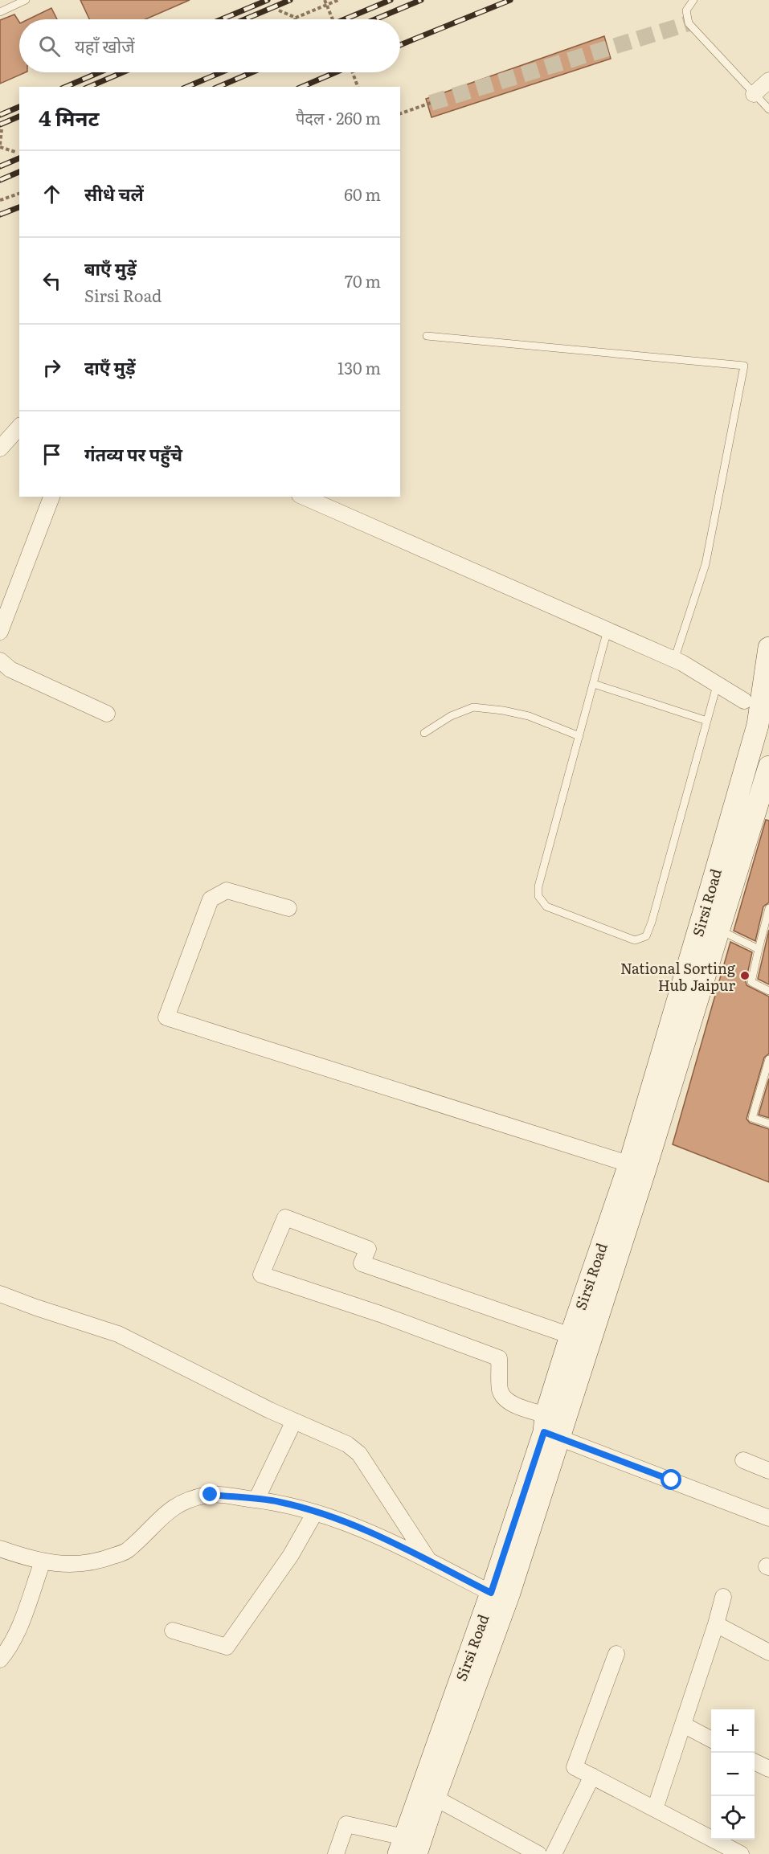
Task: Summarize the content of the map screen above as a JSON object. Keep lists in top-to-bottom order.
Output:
{
  "streets": {
    "street": ["Sirsi Road"]
  },
  "places": ["National Sorting Hub Jaipur"],
  "page": {
    "search": "यहाँ खोजें",
    "heading": ["4 मिनट", "पैदल · 260 m"],
    "list": [
      ["सीधे चलें", "60 m"],
      ["बाएँ मुड़ें", "Sirsi Road", "70 m"],
      ["दाएँ मुड़ें", "130 m"],
      "गंतव्य पर पहुँचे"
    ],
    "map_buttons": ["+", "−"]
  }
}
